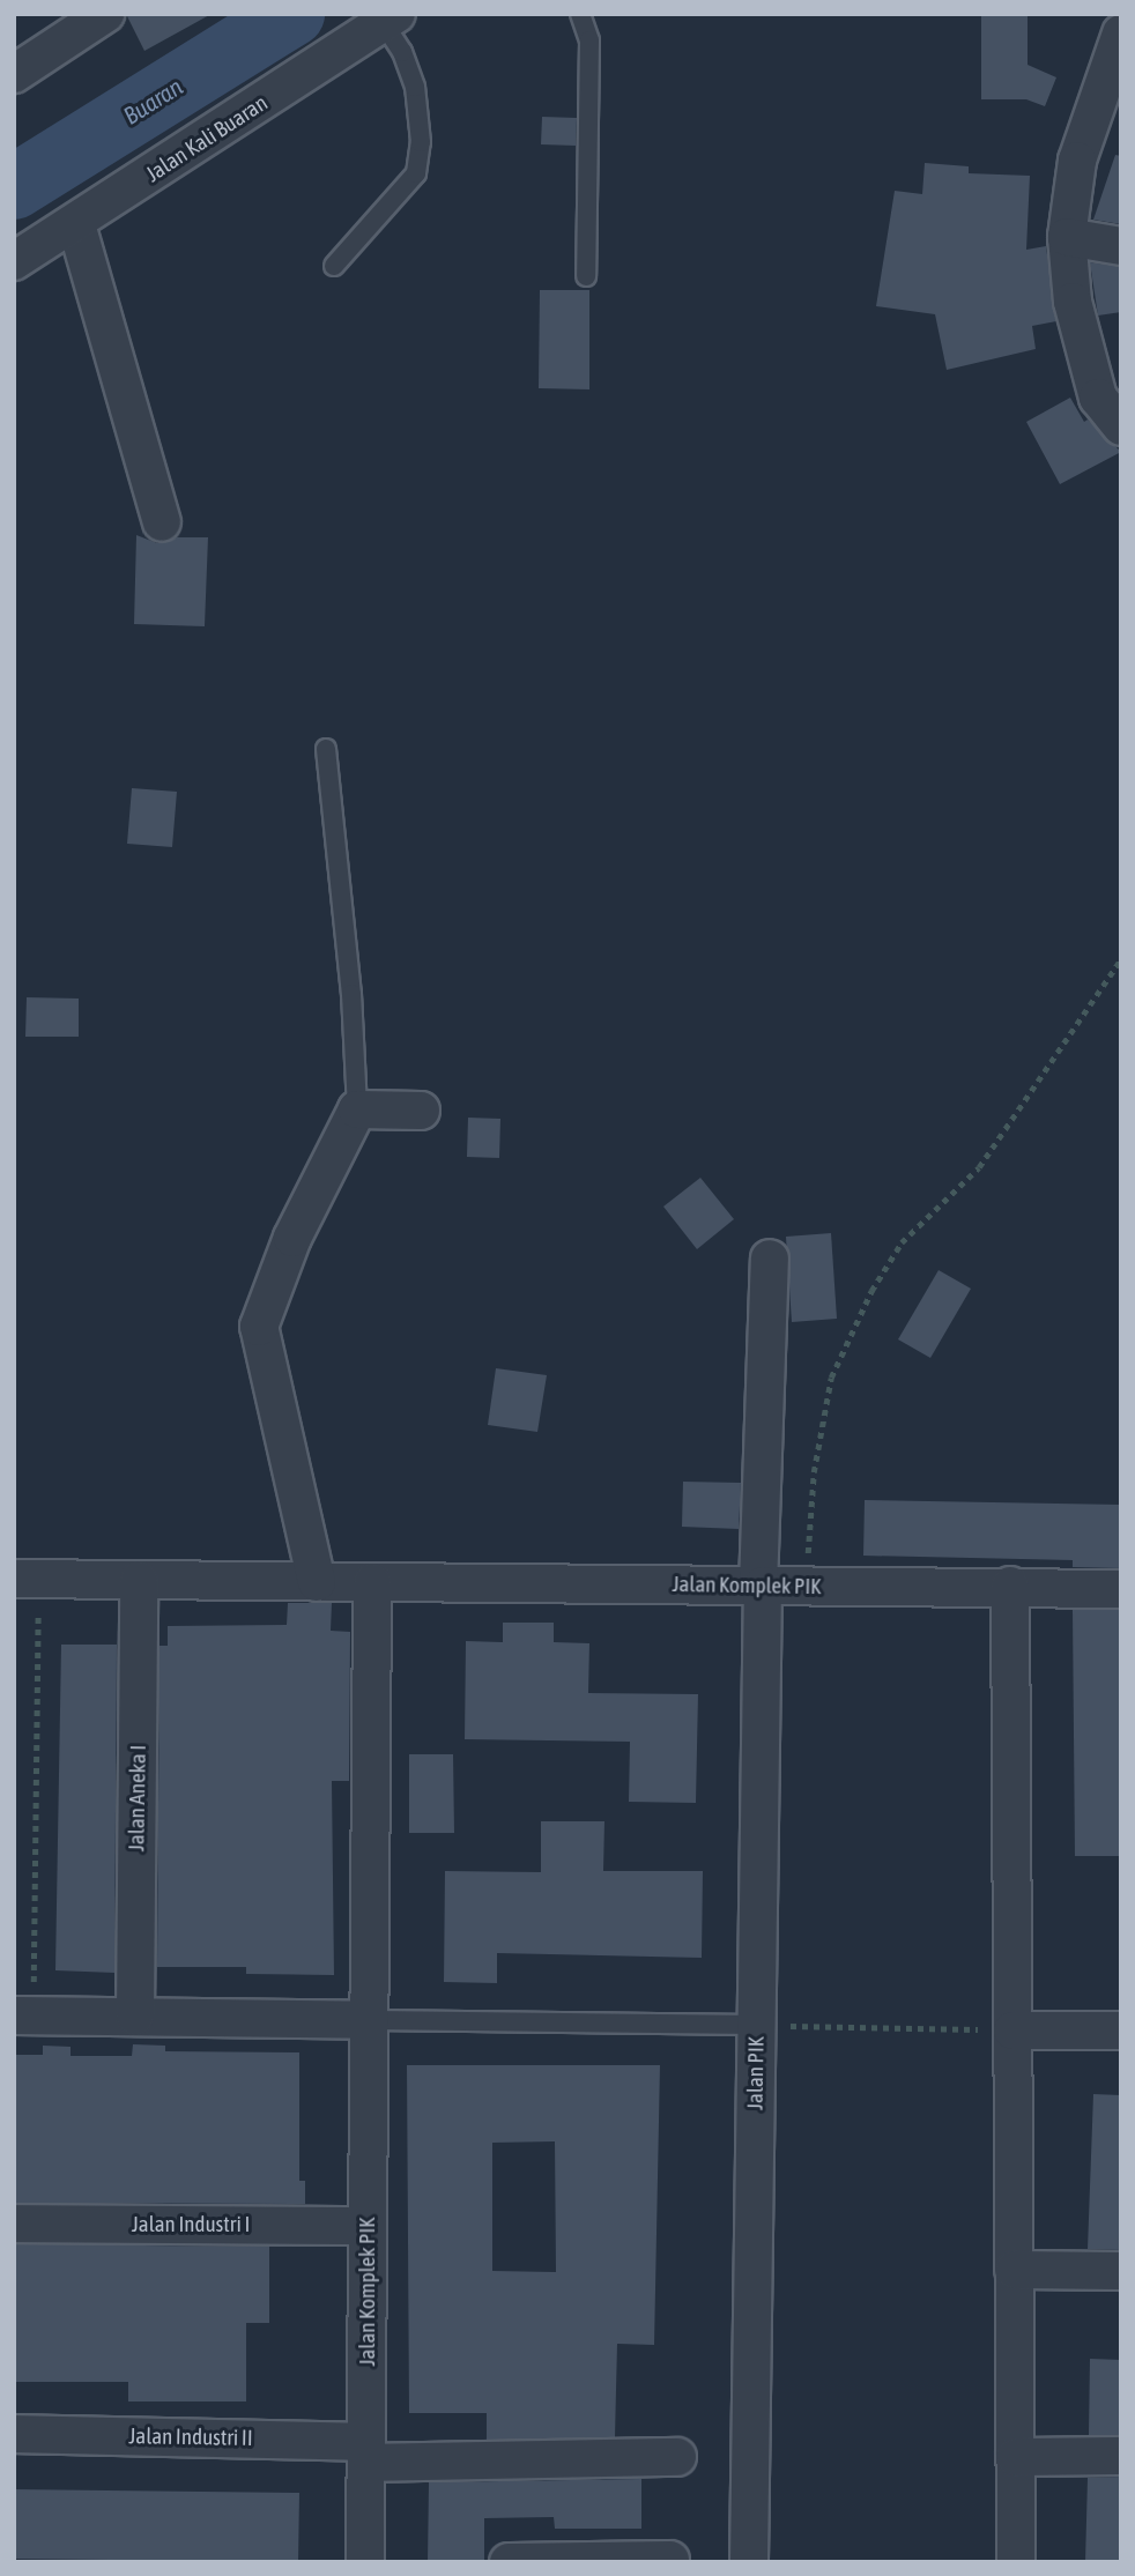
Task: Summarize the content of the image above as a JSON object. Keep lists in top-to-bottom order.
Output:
{
  "streets": {
    "street": [
      "Jalan Kali Buaran",
      "Jalan Komplek PIK",
      "Jalan Aneka I",
      "Jalan PIK",
      "Jalan Industri I",
      "Jalan Industri II"
    ]
  },
  "crossings": [
    ["Jalan Komplek PIK", "Jalan Aneka I"],
    ["Jalan Komplek PIK", "Jalan PIK"],
    ["Jalan Komplek PIK", "Jalan Industri I"],
    ["Jalan Komplek PIK", "Jalan Industri II"]
  ],
  "water": ["Buaran"]
}
